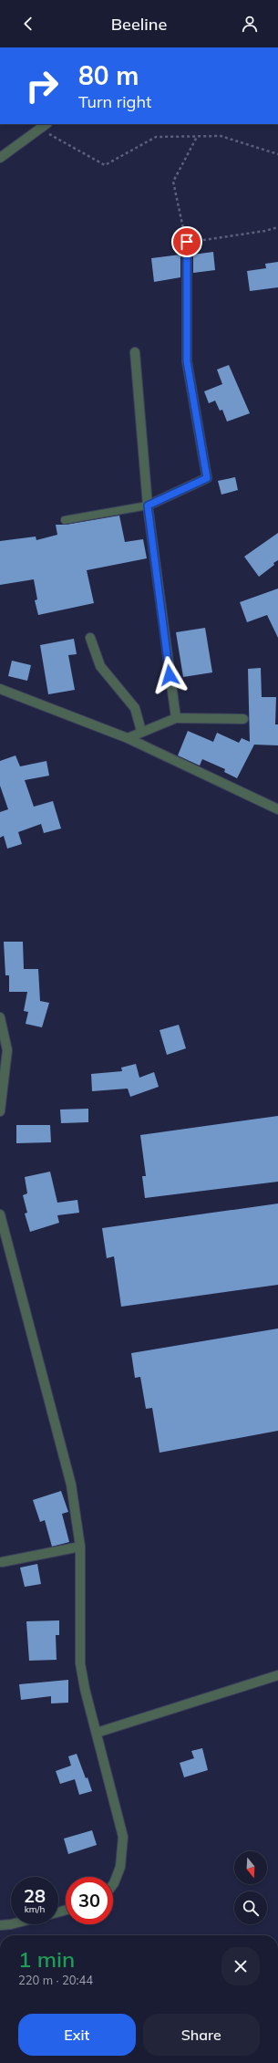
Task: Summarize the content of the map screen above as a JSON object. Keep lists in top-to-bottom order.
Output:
{
  "north": "bottom",
  "page": {
    "header": "Beeline",
    "turn": ["80 m", "Turn right"],
    "speed": "28 km/h",
    "limit": "30",
    "heading": ["1 min", "220 m · 20:44"],
    "buttons": ["Exit", "Share"]
  }
}
